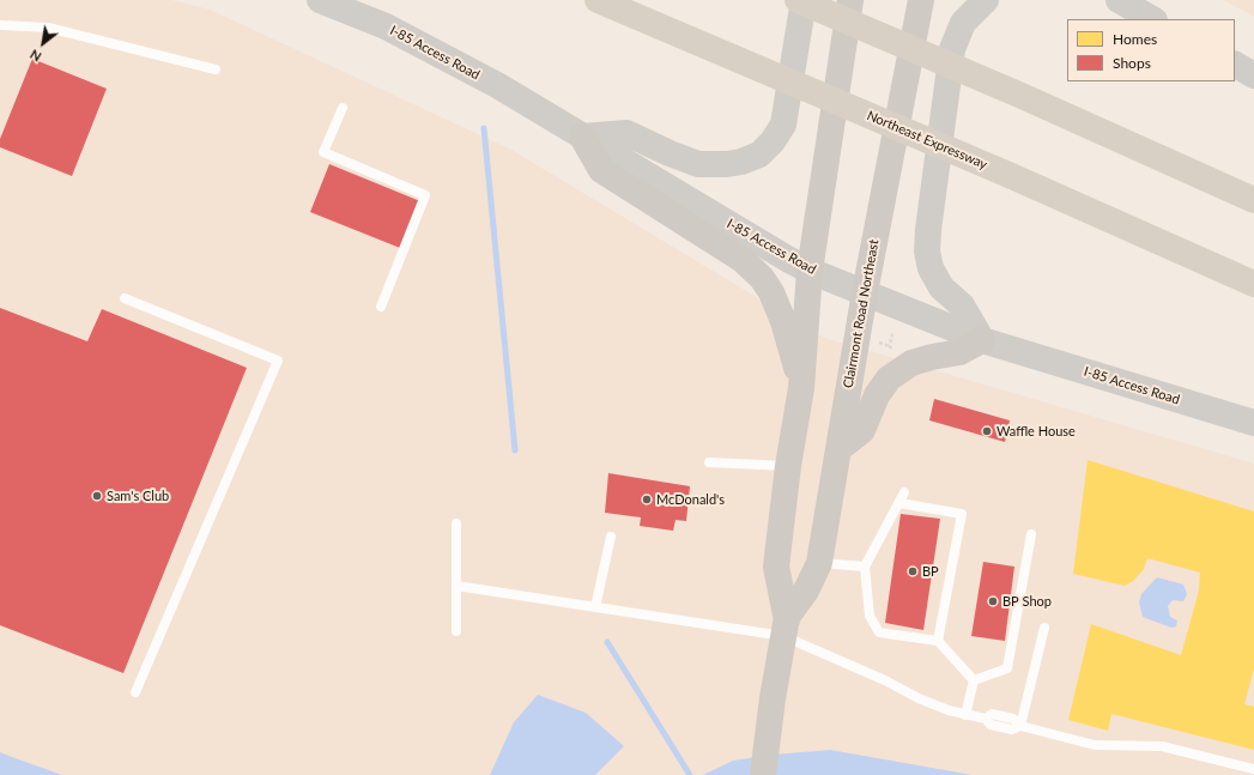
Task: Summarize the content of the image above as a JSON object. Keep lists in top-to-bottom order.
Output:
{
  "streets": {
    "highway": ["Northeast Expressway"],
    "main road": ["I-85 Access Road", "Clairmont Road Northeast"]
  },
  "crossings": [
    ["I-85 Access Road", "Clairmont Road Northeast"]
  ],
  "places": [
    "Waffle House",
    "Sam's Club",
    "McDonald's",
    "BP",
    "BP Shop"
  ],
  "legend": ["Homes", "Shops"],
  "north": "bottom left"
}
